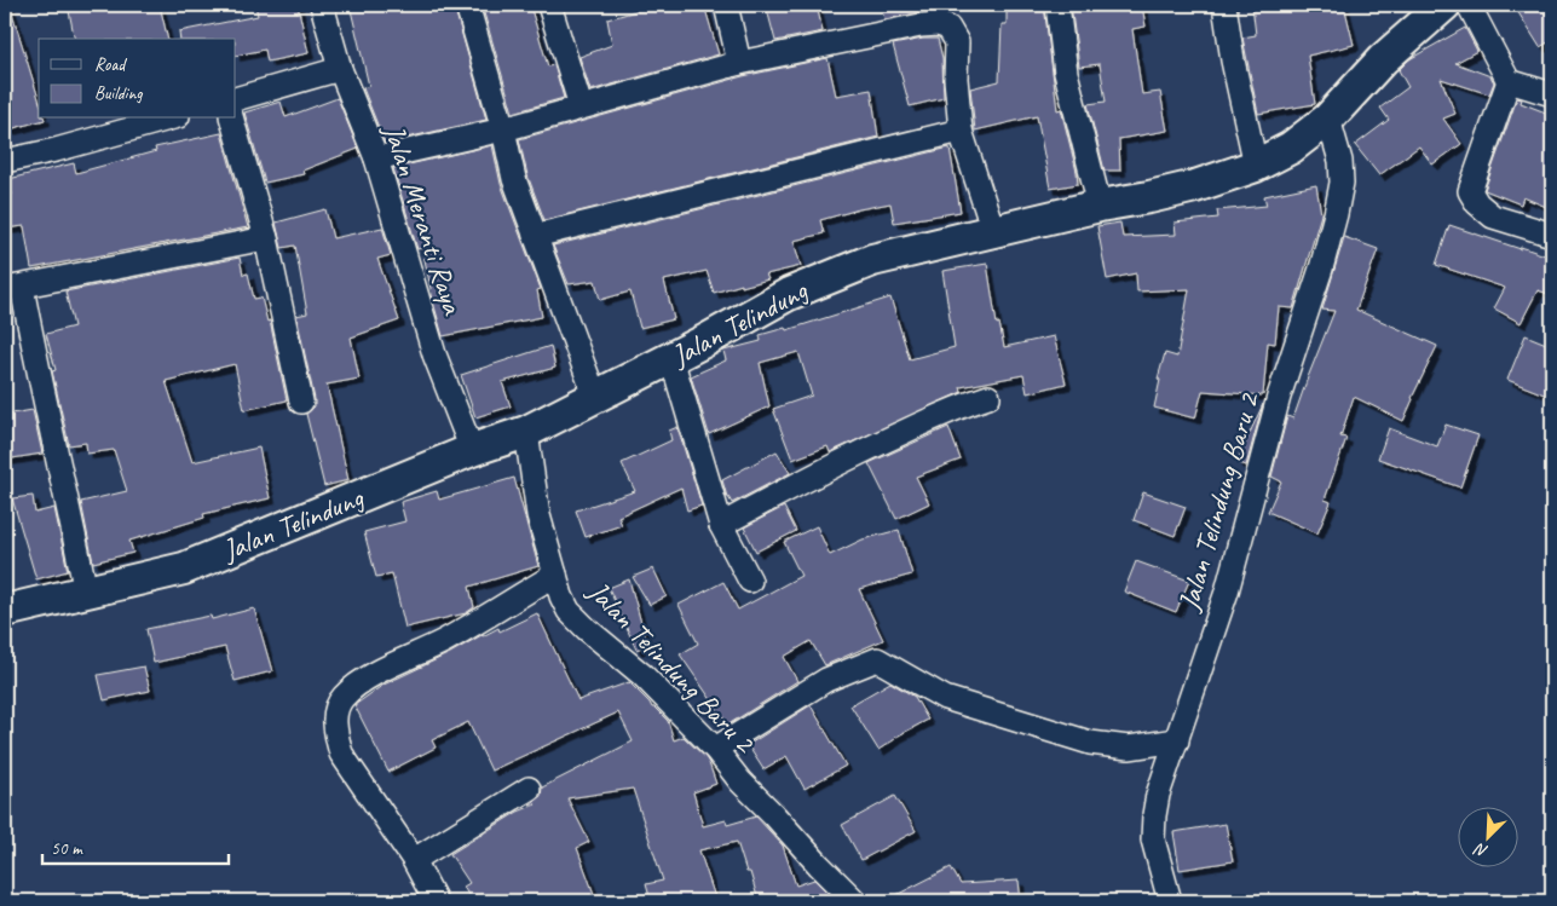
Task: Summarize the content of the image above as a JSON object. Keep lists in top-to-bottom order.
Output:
{
  "streets": {
    "main road": ["Jalan Telindung"],
    "street": ["Jalan Meranti Raya", "Jalan Telindung Baru 2"]
  },
  "crossings": [
    ["Jalan Meranti Raya", "Jalan Telindung"],
    ["Jalan Telindung", "Jalan Telindung Baru 2"]
  ],
  "legend": ["Road", "Building"],
  "scale_bar": "50 m",
  "north": "bottom left"
}
